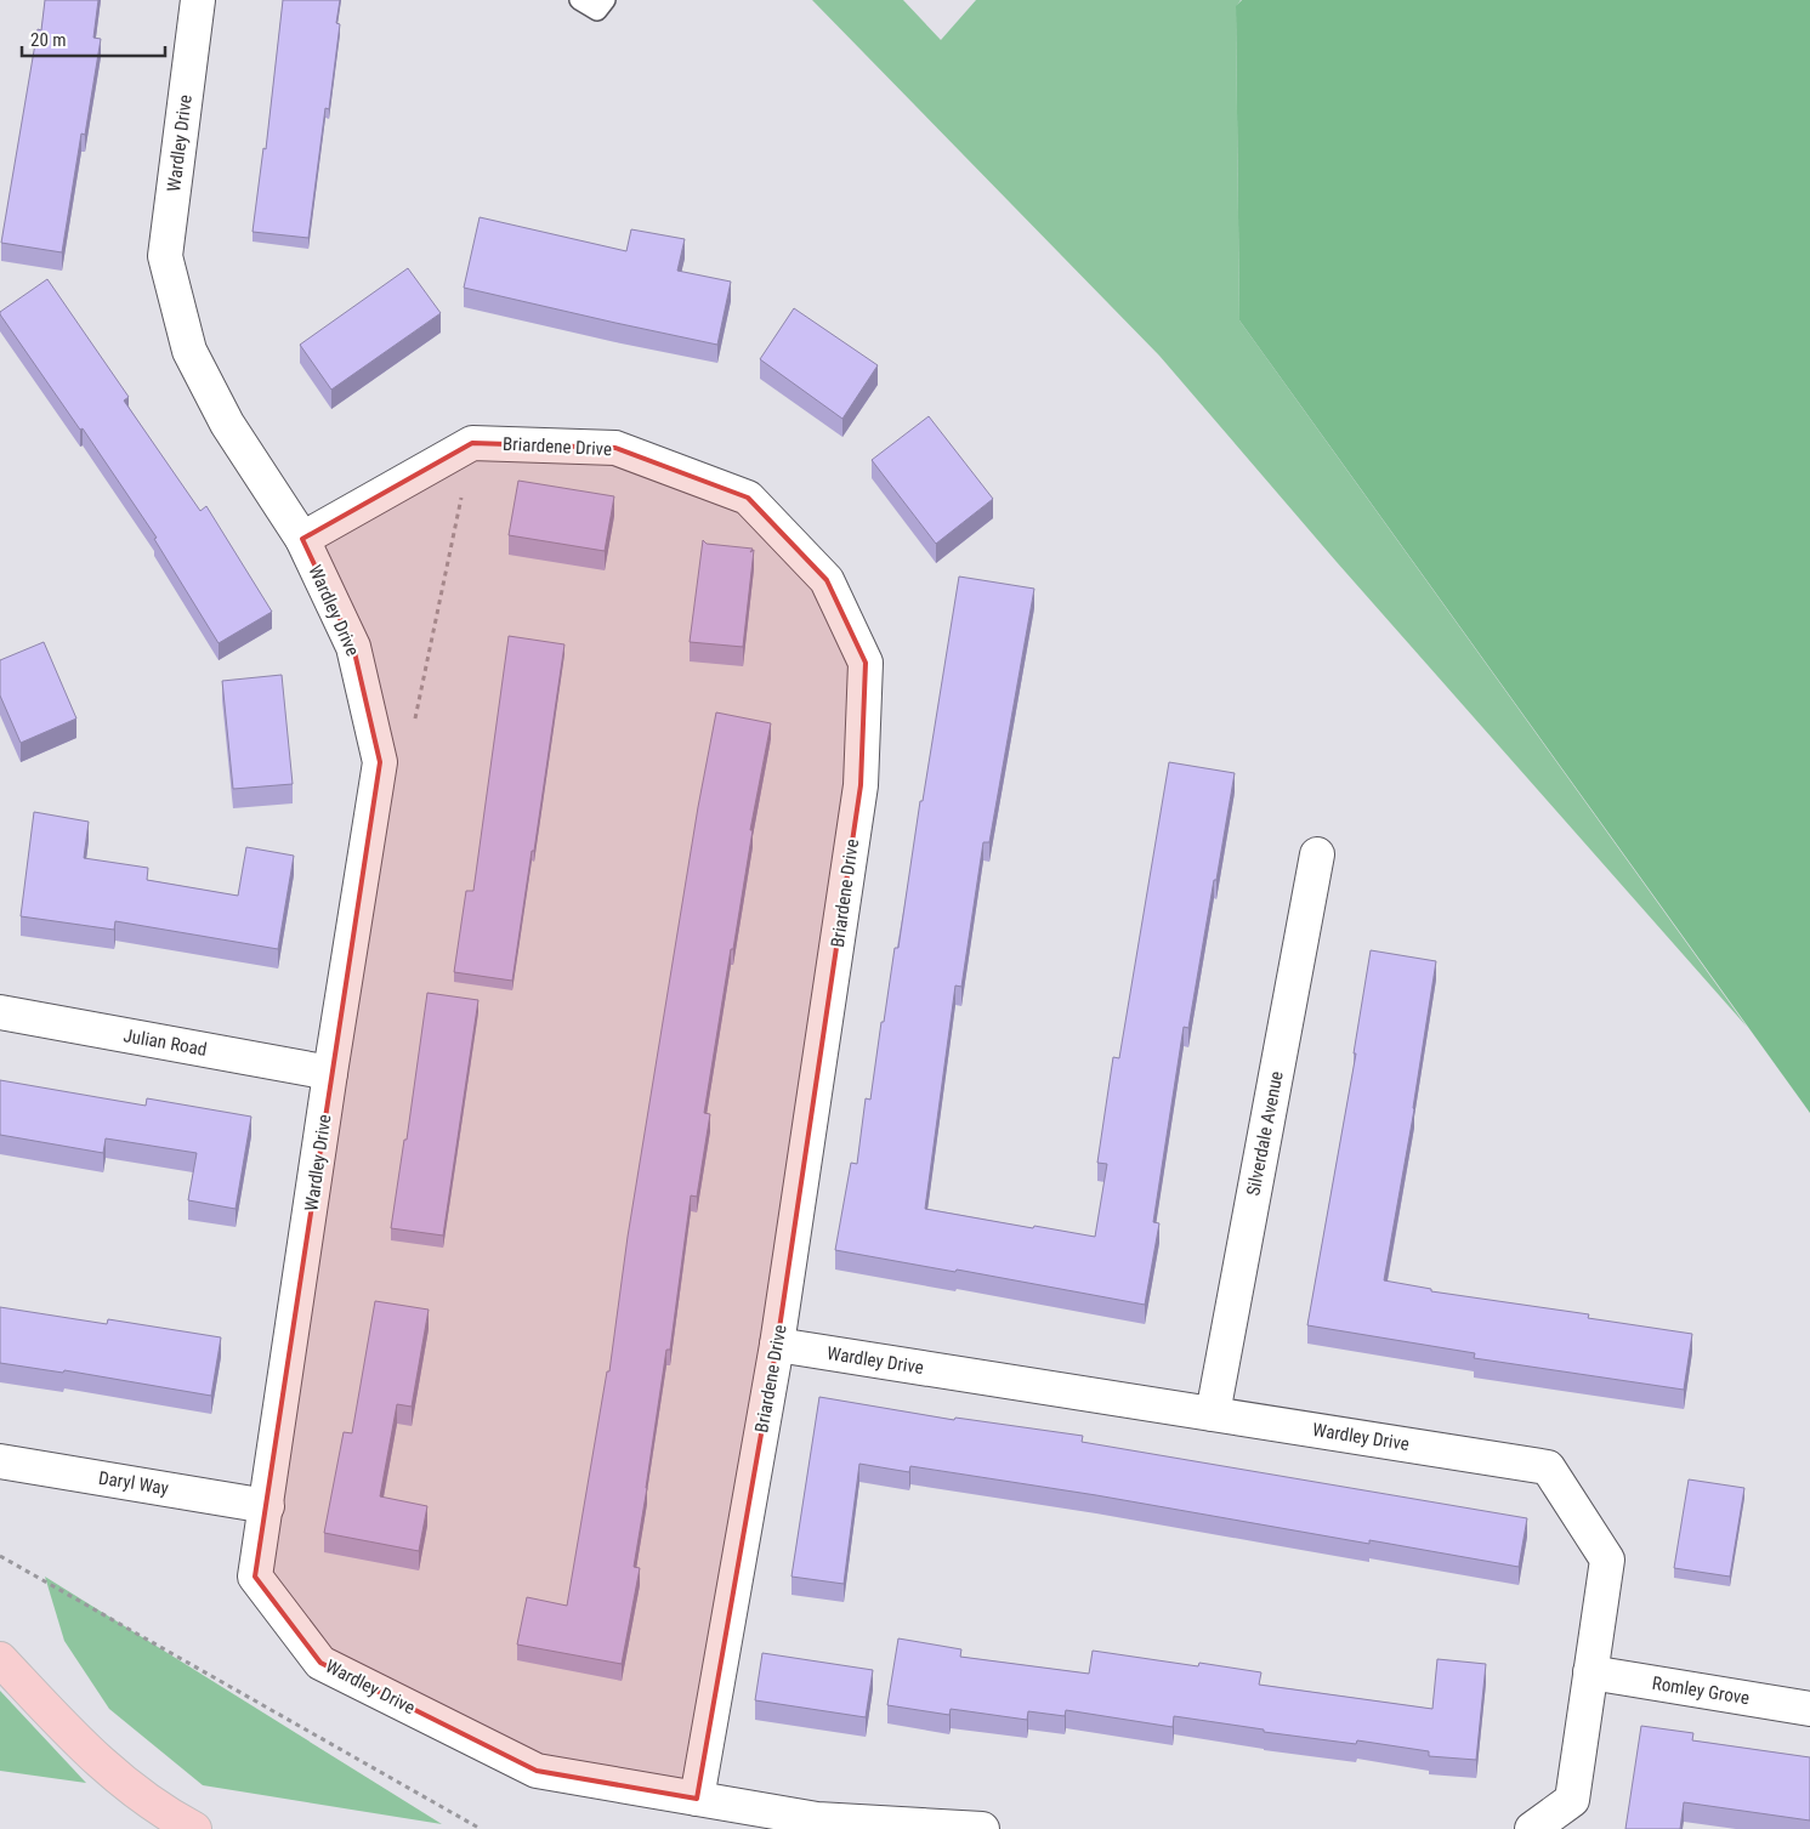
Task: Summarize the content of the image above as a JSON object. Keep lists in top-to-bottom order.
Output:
{
  "streets": {
    "street": [
      "Wardley Drive",
      "Briardene Drive",
      "Julian Road",
      "Silverdale Avenue",
      "Daryl Way",
      "Romley Grove"
    ]
  },
  "crossings": [
    ["Wardley Drive", "Briardene Drive"],
    ["Wardley Drive", "Julian Road"],
    ["Wardley Drive", "Silverdale Avenue"],
    ["Wardley Drive", "Daryl Way"],
    ["Wardley Drive", "Romley Grove"]
  ],
  "scale_bar": "20 m"
}
